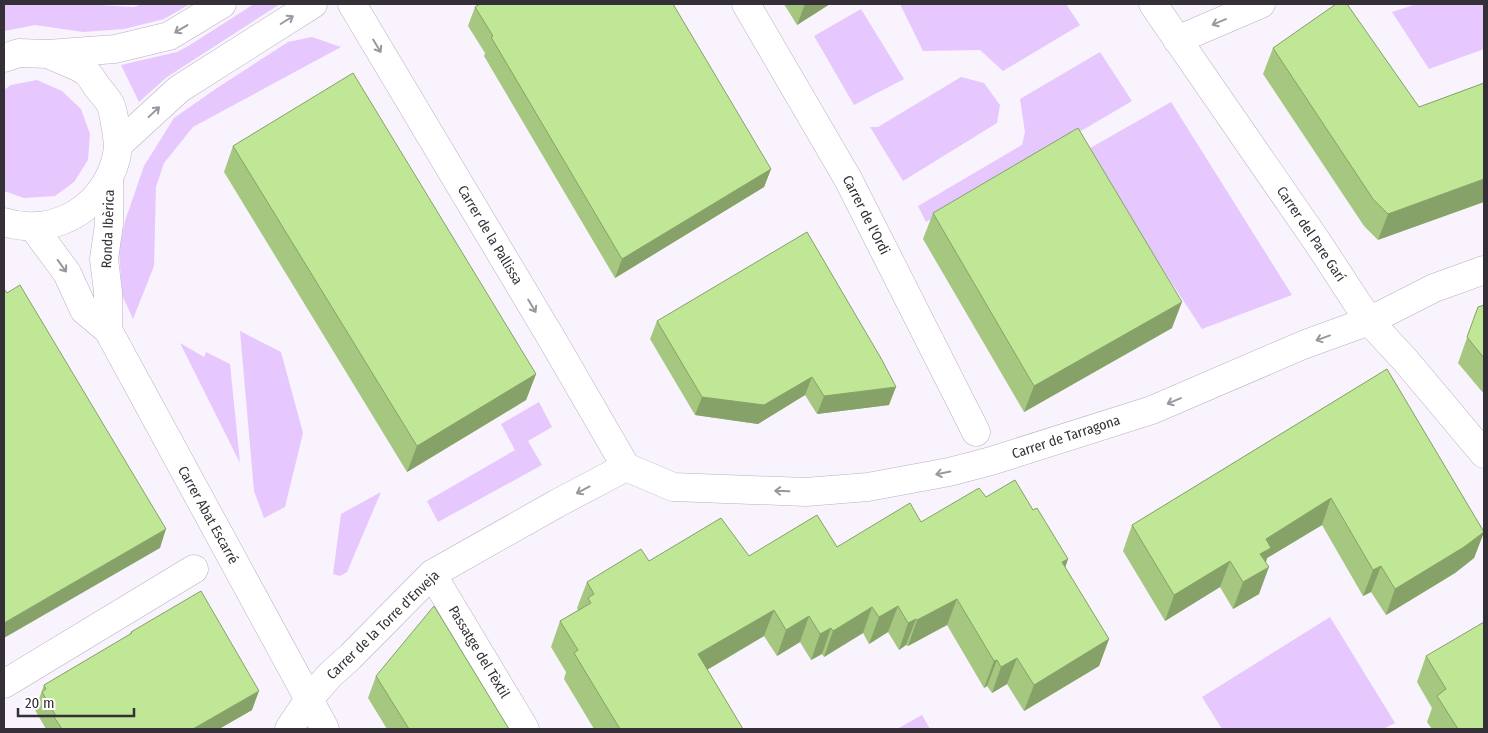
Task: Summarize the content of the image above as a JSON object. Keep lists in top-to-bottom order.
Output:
{
  "streets": {
    "street": [
      "Carrer de l'Ordi",
      "Ronda Ibèrica",
      "Carrer del Pare Garí",
      "Carrer de la Pallissa",
      "Carrer de Tarragona",
      "Carrer Abat Escarré",
      "Carrer de la Torre d'Enveja",
      "Passatge del Tèxtil"
    ]
  },
  "crossings": [
    ["Ronda Ibèrica", "Carrer Abat Escarré"],
    ["Carrer del Pare Garí", "Carrer de Tarragona"],
    ["Carrer de la Pallissa", "Carrer de Tarragona"],
    ["Carrer de la Pallissa", "Carrer de la Torre d'Enveja"],
    ["Carrer de Tarragona", "Carrer de la Torre d'Enveja"],
    ["Carrer Abat Escarré", "Carrer de la Torre d'Enveja"],
    ["Carrer de la Torre d'Enveja", "Passatge del Tèxtil"]
  ],
  "one_way": ["Carrer de la Pallissa", "Carrer de Tarragona", "Carrer de la Torre d'Enveja"],
  "scale_bar": "20 m"
}
